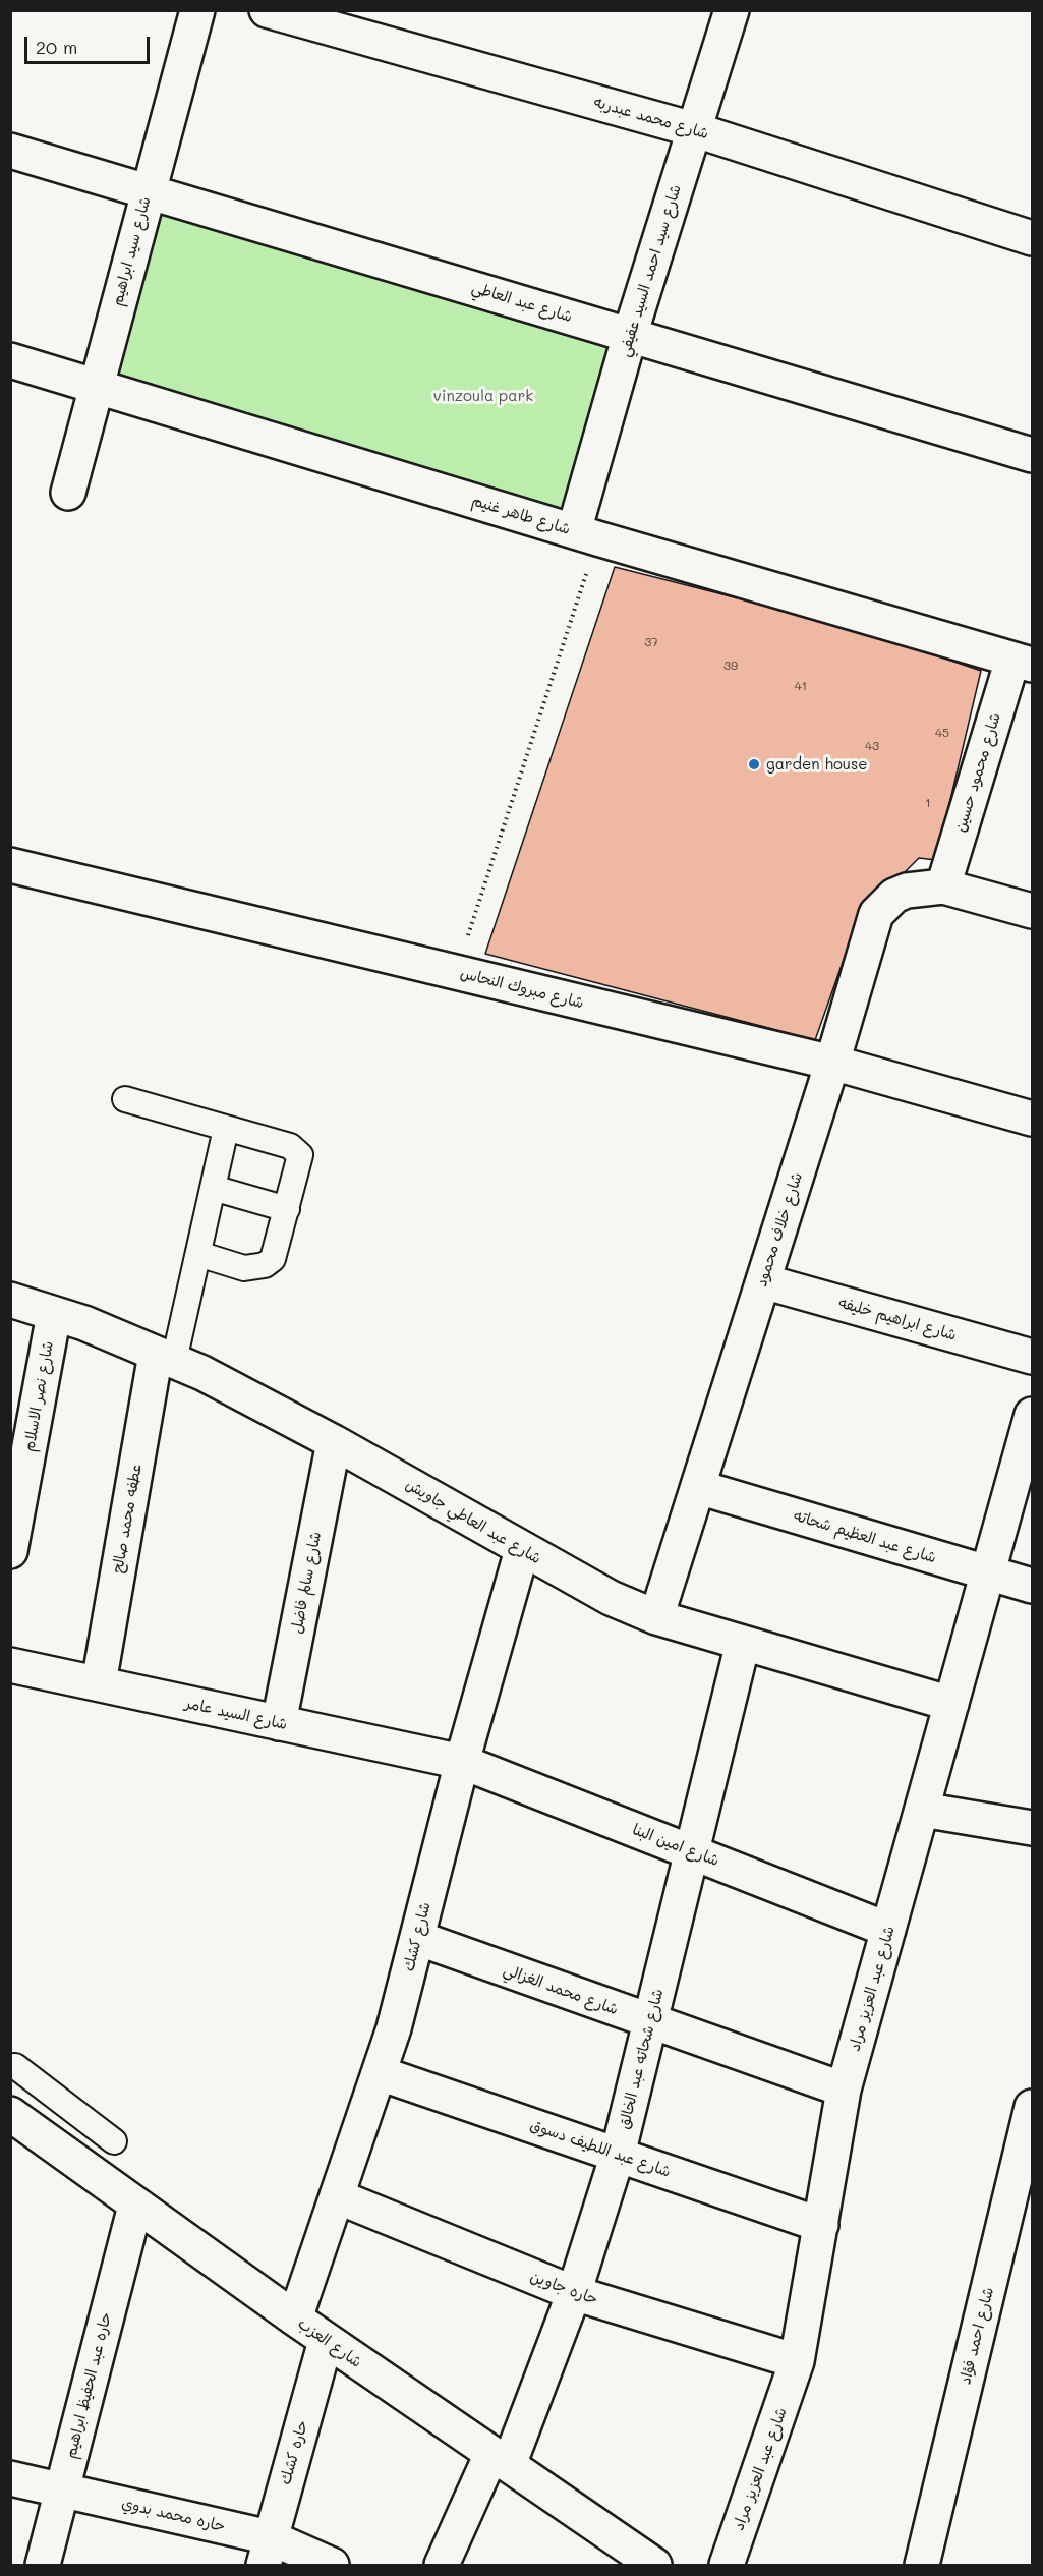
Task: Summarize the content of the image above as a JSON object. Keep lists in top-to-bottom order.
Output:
{
  "streets": {
    "street": [
      "شارع محمد عبدربه",
      "شارع سيد ابراهيم",
      "شارع سيد احمد السيد عفيفي",
      "شارع عبد العاطي",
      "شارع طاهر غنيم",
      "شارع محمود حسين",
      "شارع مبروك النحاس",
      "شارع خلاف محمود",
      "شارع ابراهيم خليفه",
      "شارع نصر الاسلام",
      "عطفه محمد صالح",
      "شارع عبد العاطي جاويش",
      "شارع عبد العظيم شحاته",
      "شارع سالم فاضل",
      "شارع السيد عامر",
      "شارع امين البنا",
      "شارع كشك",
      "شارع عبد العزيز مراد",
      "شارع محمد الغزالي",
      "شارع شحاته عبد الخالق",
      "شارع عبد اللطيف دسوق",
      "حاره جاوين",
      "شارع احمد فؤاد",
      "شارع العزب",
      "حاره عبد الحفيظ ابراهيم",
      "حاره كشك",
      "حاره محمد بدوي"
    ]
  },
  "crossings": [
    ["شارع محمد عبدربه", "شارع سيد احمد السيد عفيفي"],
    ["شارع سيد ابراهيم", "شارع عبد العاطي"],
    ["شارع سيد ابراهيم", "شارع طاهر غنيم"],
    ["شارع سيد احمد السيد عفيفي", "شارع عبد العاطي"],
    ["شارع سيد احمد السيد عفيفي", "شارع طاهر غنيم"],
    ["شارع طاهر غنيم", "شارع محمود حسين"],
    ["شارع محمود حسين", "شارع خلاف محمود"],
    ["شارع مبروك النحاس", "شارع خلاف محمود"],
    ["شارع خلاف محمود", "شارع ابراهيم خليفه"],
    ["شارع خلاف محمود", "شارع عبد العاطي جاويش"],
    ["شارع خلاف محمود", "شارع عبد العظيم شحاته"],
    ["شارع نصر الاسلام", "شارع عبد العاطي جاويش"],
    ["عطفه محمد صالح", "شارع عبد العاطي جاويش"],
    ["عطفه محمد صالح", "شارع السيد عامر"],
    ["شارع عبد العاطي جاويش", "شارع سالم فاضل"],
    ["شارع عبد العاطي جاويش", "شارع كشك"],
    ["شارع عبد العاطي جاويش", "شارع عبد العزيز مراد"],
    ["شارع عبد العاطي جاويش", "شارع شحاته عبد الخالق"],
    ["شارع عبد العظيم شحاته", "شارع عبد العزيز مراد"],
    ["شارع سالم فاضل", "شارع السيد عامر"],
    ["شارع السيد عامر", "شارع امين البنا"],
    ["شارع السيد عامر", "شارع كشك"],
    ["شارع امين البنا", "شارع كشك"],
    ["شارع امين البنا", "شارع عبد العزيز مراد"],
    ["شارع امين البنا", "شارع شحاته عبد الخالق"],
    ["شارع كشك", "شارع محمد الغزالي"],
    ["شارع كشك", "شارع عبد اللطيف دسوق"],
    ["شارع كشك", "حاره جاوين"],
    ["شارع كشك", "شارع العزب"],
    ["شارع عبد العزيز مراد", "شارع محمد الغزالي"],
    ["شارع عبد العزيز مراد", "شارع عبد اللطيف دسوق"],
    ["شارع عبد العزيز مراد", "حاره جاوين"],
    ["شارع محمد الغزالي", "شارع شحاته عبد الخالق"],
    ["شارع شحاته عبد الخالق", "شارع عبد اللطيف دسوق"],
    ["شارع شحاته عبد الخالق", "حاره جاوين"],
    ["شارع شحاته عبد الخالق", "شارع العزب"],
    ["شارع العزب", "حاره عبد الحفيظ ابراهيم"],
    ["شارع العزب", "حاره كشك"],
    ["حاره عبد الحفيظ ابراهيم", "حاره محمد بدوي"],
    ["حاره كشك", "حاره محمد بدوي"]
  ],
  "parks": ["vinzoula park"],
  "places": ["garden house"],
  "house_numbers": [
    "37",
    "39",
    "41",
    "45",
    "43",
    "1"
  ],
  "scale_bar": "20 m"
}
